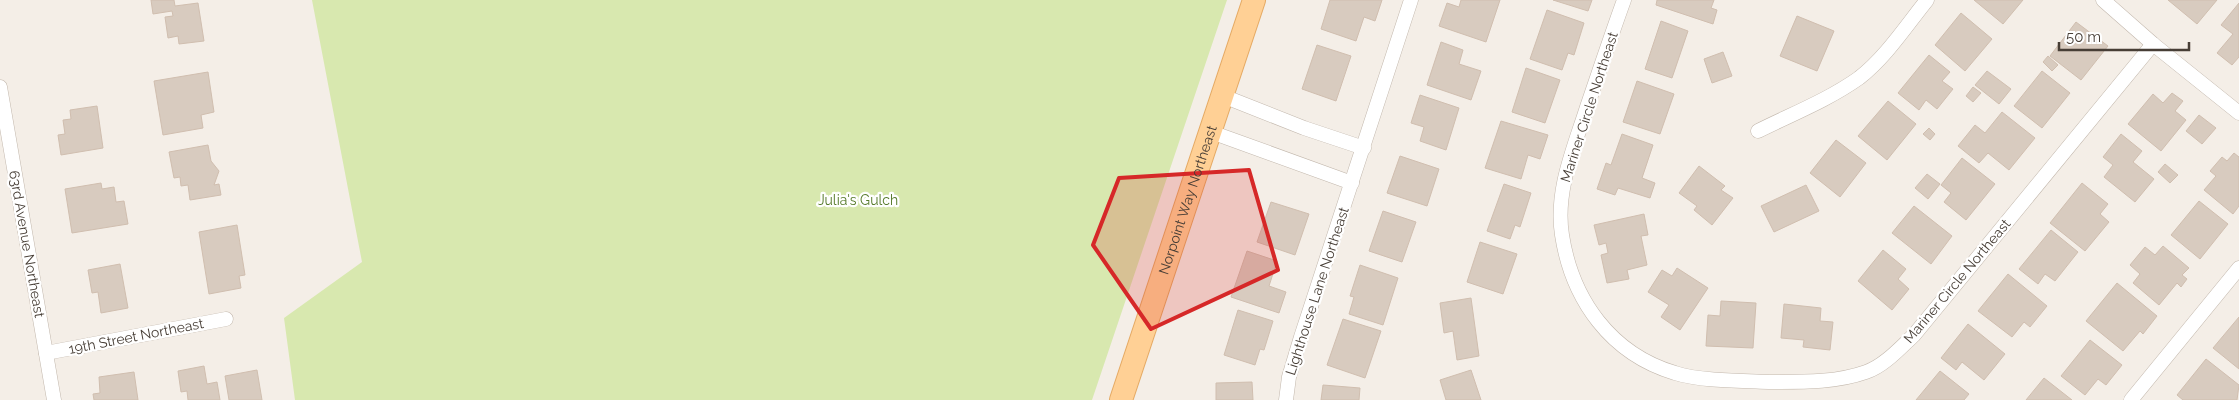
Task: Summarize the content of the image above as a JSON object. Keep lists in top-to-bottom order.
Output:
{
  "streets": {
    "main road": ["Norpoint Way Northeast"],
    "street": [
      "Mariner Circle Northeast",
      "63rd Avenue Northeast",
      "Lighthouse Lane Northeast",
      "19th Street Northeast"
    ]
  },
  "crossings": [
    ["63rd Avenue Northeast", "19th Street Northeast"]
  ],
  "parks": ["Julia's Gulch"],
  "scale_bar": "50 m"
}
